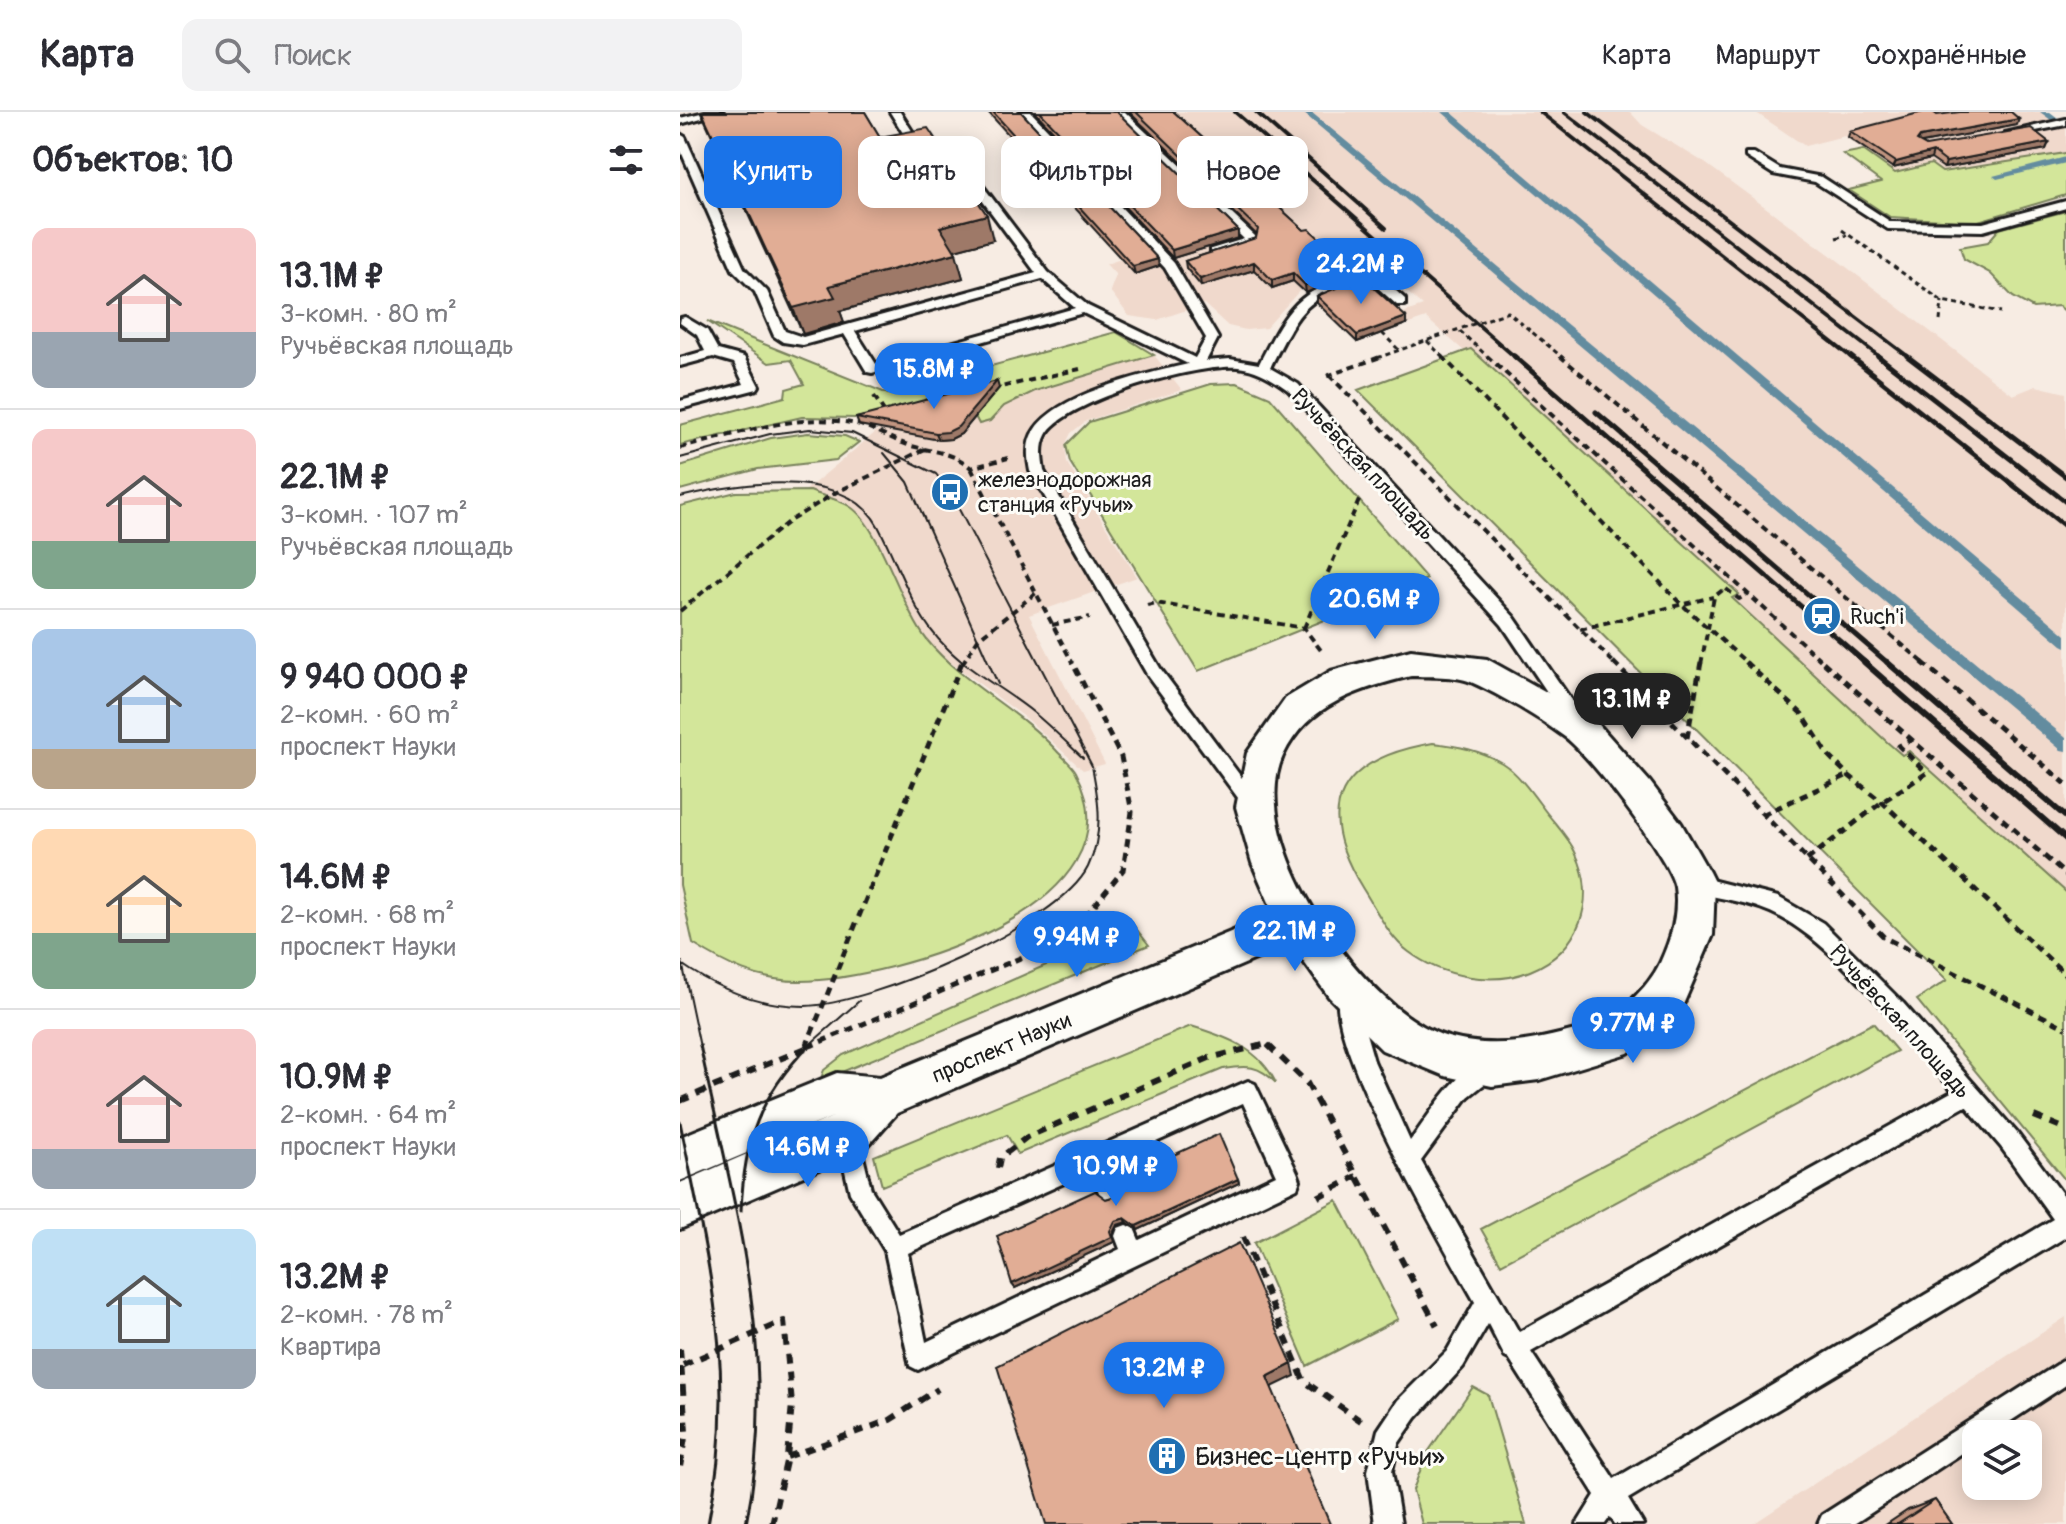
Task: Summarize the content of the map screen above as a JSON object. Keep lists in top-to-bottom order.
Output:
{
  "streets": {
    "street": ["Ручьёвская площадь", "проспект Науки"]
  },
  "crossings": [
    ["Ручьёвская площадь", "проспект Науки"]
  ],
  "places": {
    "bus stop": ["железнодорожная станция «Ручьи»"],
    "station": ["Ruch'i"],
    "building": ["Бизнес-центр «Ручьи»"]
  },
  "page": {
    "header": "Карта",
    "search": "Поиск",
    "nav": ["Карта", "Маршрут", "Сохранённые"],
    "heading": "Объектов: 10",
    "chip": [
      "Купить",
      "Снять",
      "Фильтры",
      "Новое"
    ],
    "list": [
      {
        "name": "13.1M ₽",
        "note": "3-комн. · 80 m² · Ручьёвская площадь"
      },
      {
        "name": "22.1M ₽",
        "note": "3-комн. · 107 m² · Ручьёвская площадь"
      },
      {
        "name": "9 940 000 ₽",
        "note": "2-комн. · 60 m² · проспект Науки"
      },
      {
        "name": "14.6M ₽",
        "note": "2-комн. · 68 m² · проспект Науки"
      },
      {
        "name": "10.9M ₽",
        "note": "2-комн. · 64 m² · проспект Науки"
      },
      {
        "name": "13.2M ₽",
        "note": "2-комн. · 78 m² · Квартира"
      }
    ],
    "price": [
      "24.2M ₽",
      "15.8M ₽",
      "20.6M ₽",
      "13.1M ₽",
      "22.1M ₽",
      "9.94M ₽",
      "9.77M ₽",
      "14.6M ₽",
      "10.9M ₽",
      "13.2M ₽"
    ]
  }
}
